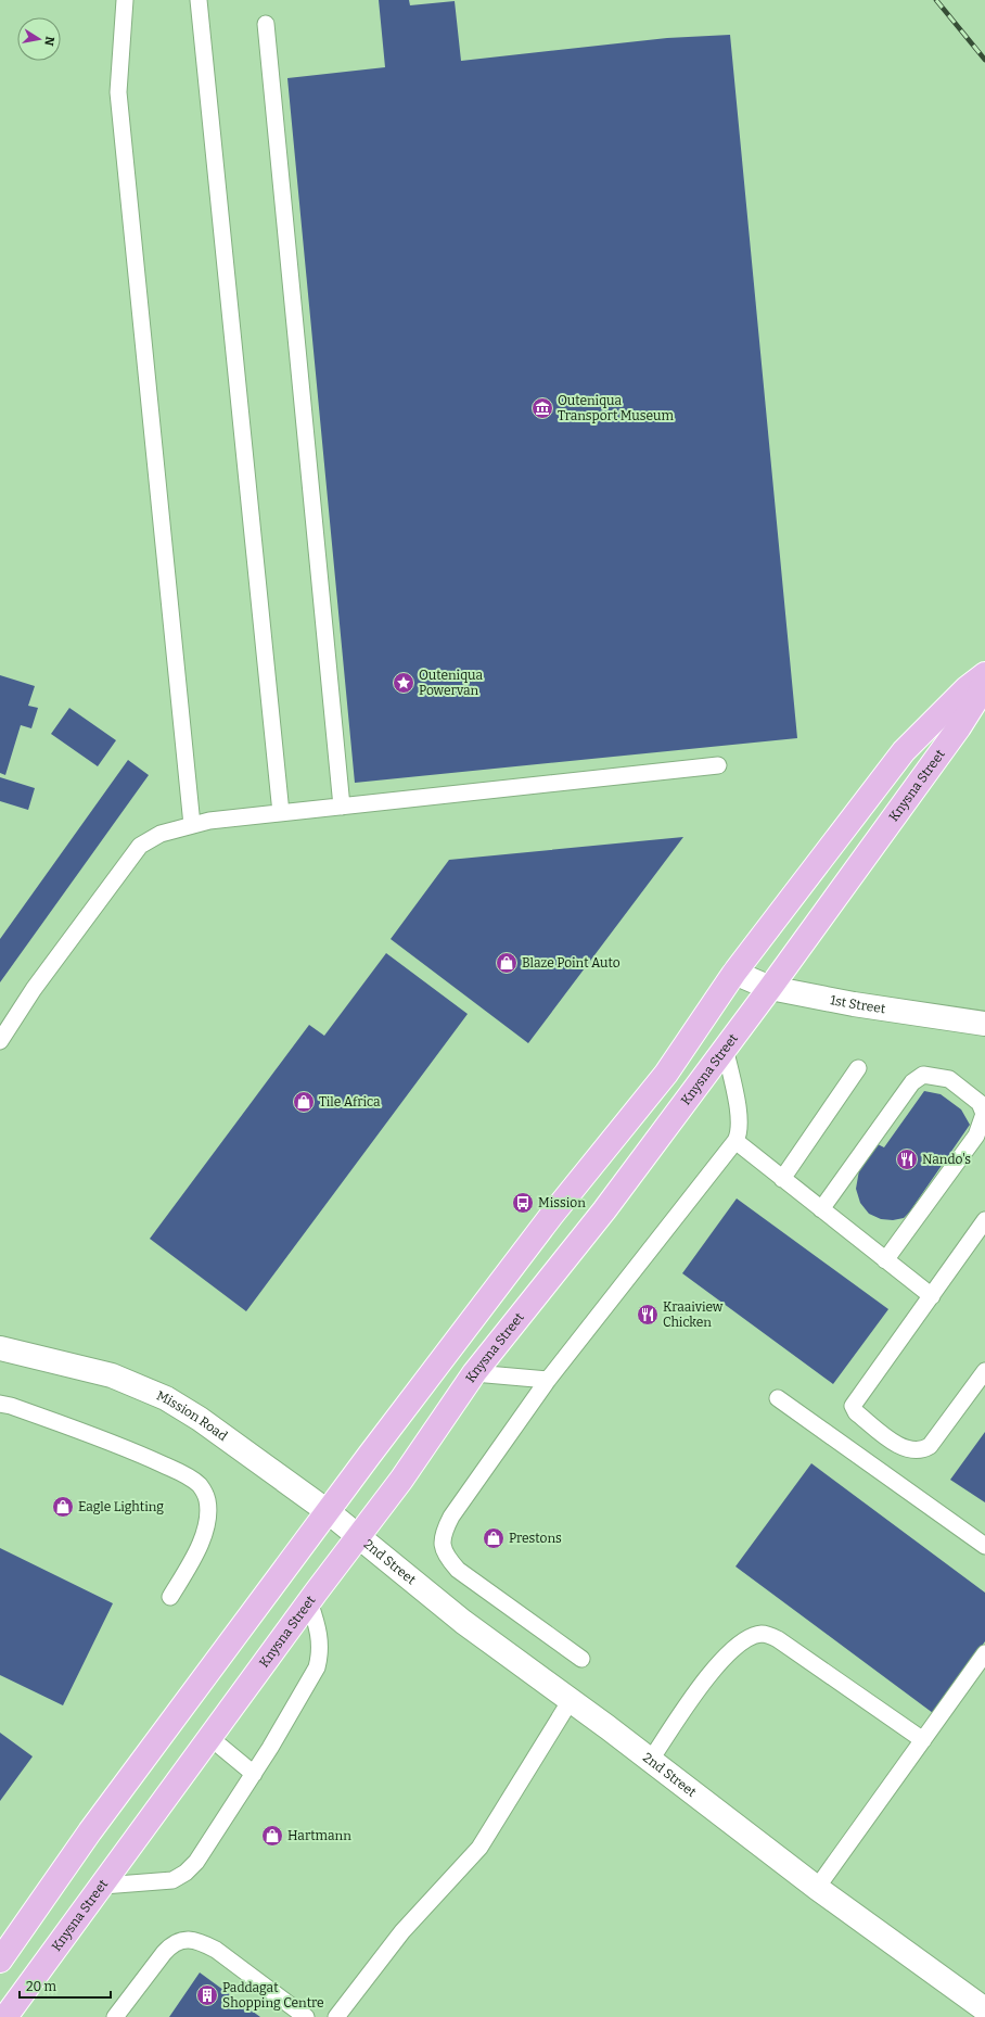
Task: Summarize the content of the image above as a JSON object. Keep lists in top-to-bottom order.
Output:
{
  "streets": {
    "highway": ["Knysna Street"],
    "street": ["1st Street", "Mission Road", "2nd Street"]
  },
  "crossings": [
    ["Knysna Street", "1st Street"],
    ["Knysna Street", "Mission Road"],
    ["Knysna Street", "2nd Street"],
    ["Mission Road", "2nd Street"]
  ],
  "places": {
    "museum": ["Outeniqua Transport Museum"],
    "place": ["Outeniqua Powervan"],
    "shop": [
      "Blaze Point Auto",
      "Tile Africa",
      "Eagle Lighting",
      "Prestons",
      "Hartmann"
    ],
    "restaurant": ["Nando's", "Kraaiview Chicken"],
    "bus stop": ["Mission"],
    "building": ["Paddagat Shopping Centre"]
  },
  "scale_bar": "20 m",
  "north": "right"
}
